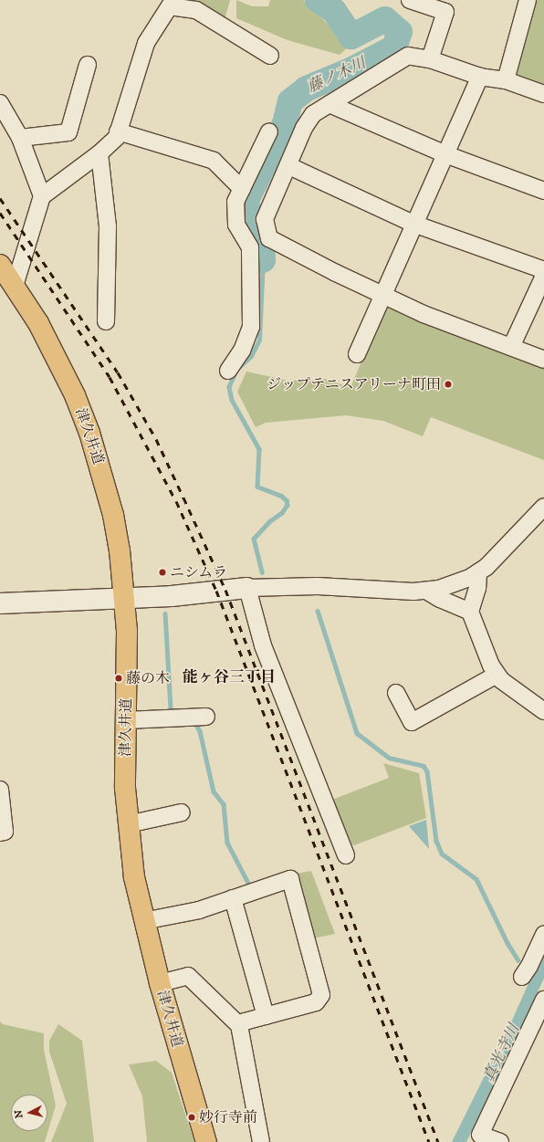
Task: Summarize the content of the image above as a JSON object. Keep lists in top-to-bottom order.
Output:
{
  "streets": {
    "main road": ["津久井道"]
  },
  "districts": ["能ヶ谷三丁目"],
  "water": ["藤ノ木川", "真光寺川"],
  "places": [
    "ジップテニスアリーナ町田",
    "ニシムラ",
    "藤の木",
    "妙行寺前"
  ],
  "north": "left"
}
